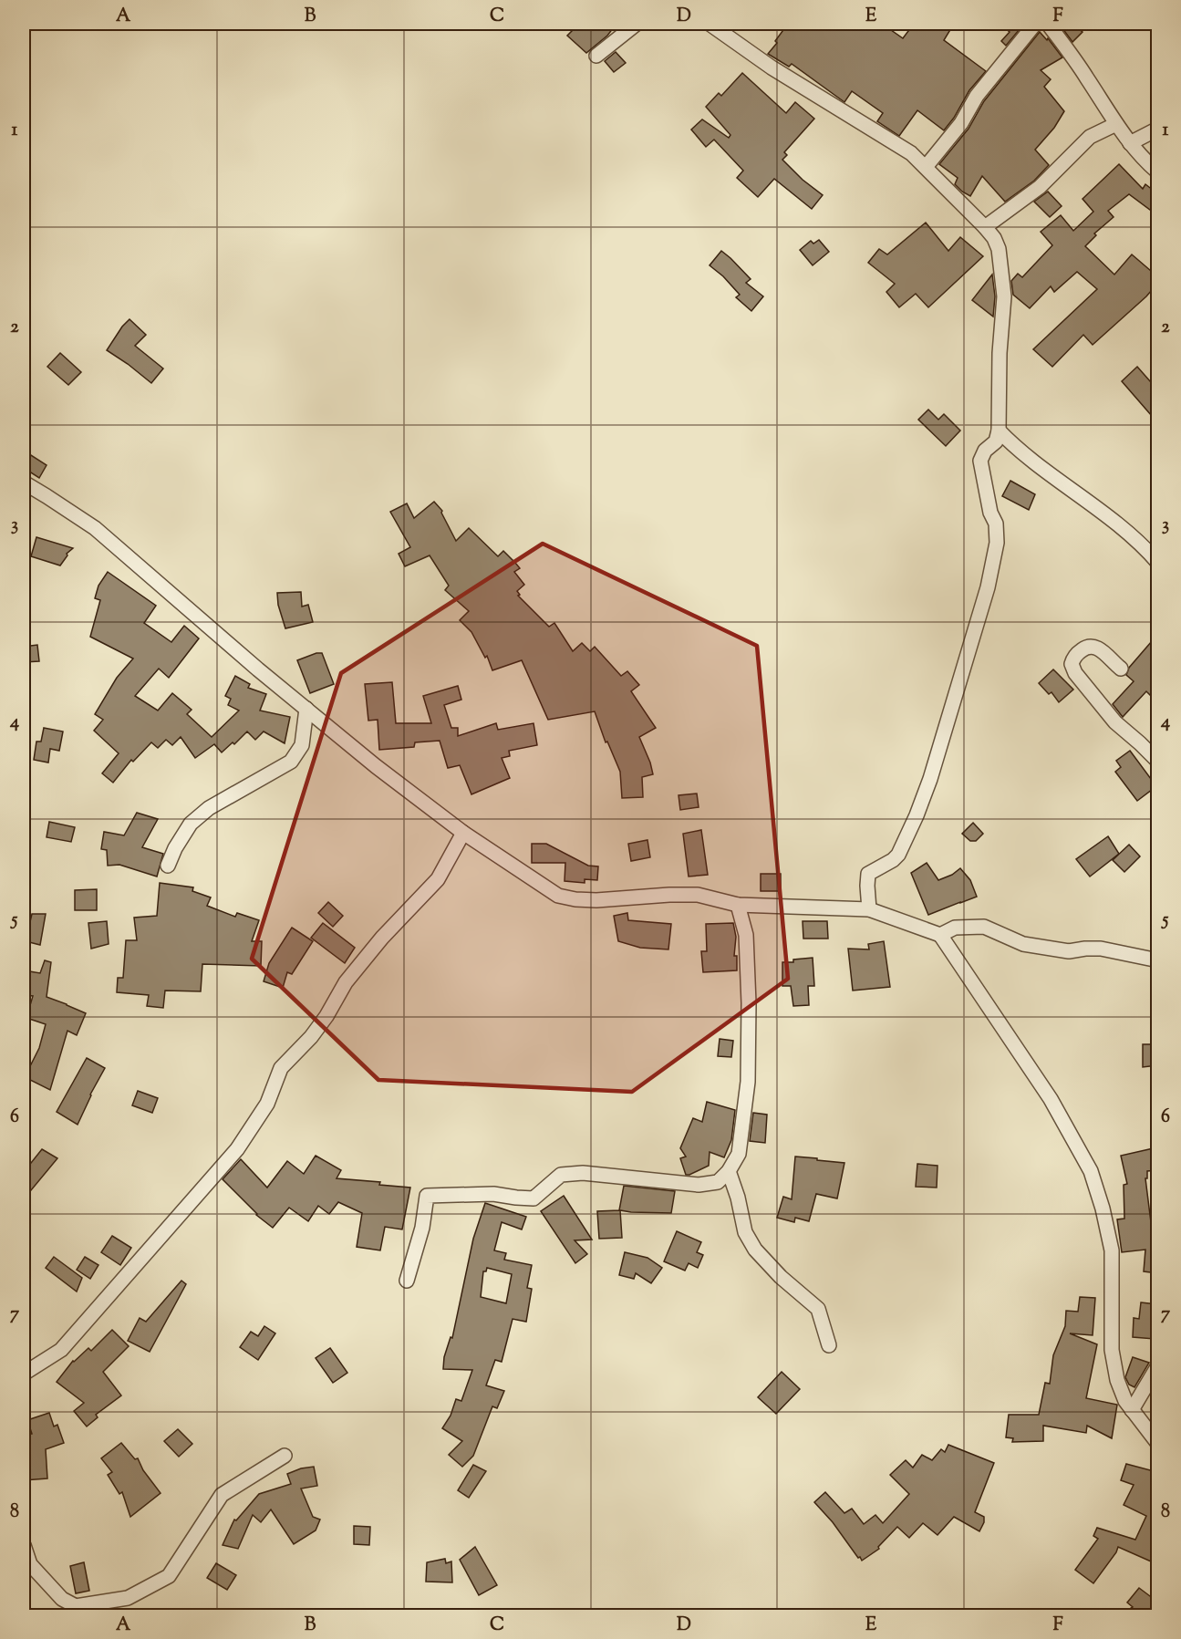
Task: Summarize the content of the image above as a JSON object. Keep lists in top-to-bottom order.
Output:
{
  "grid": {
    "columns": [
      "A",
      "B",
      "C",
      "D",
      "E",
      "F"
    ],
    "rows": [
      "1",
      "2",
      "3",
      "4",
      "5",
      "6",
      "7",
      "8"
    ]
  }
}
